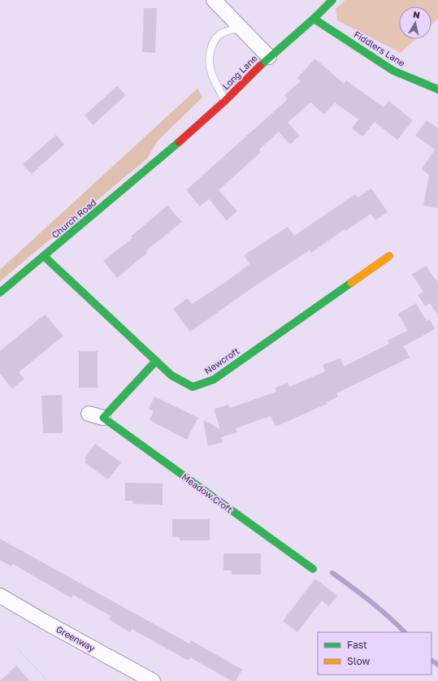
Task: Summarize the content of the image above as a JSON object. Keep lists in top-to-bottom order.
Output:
{
  "streets": {
    "street": [
      "Fiddlers Lane",
      "Long Lane",
      "Church Road",
      "Newcroft",
      "Meadow Croft",
      "Greenway"
    ]
  },
  "crossings": [
    ["Fiddlers Lane", "Long Lane"],
    ["Long Lane", "Church Road"],
    ["Church Road", "Newcroft"]
  ],
  "legend": ["Fast", "Slow"],
  "north": "top"
}
